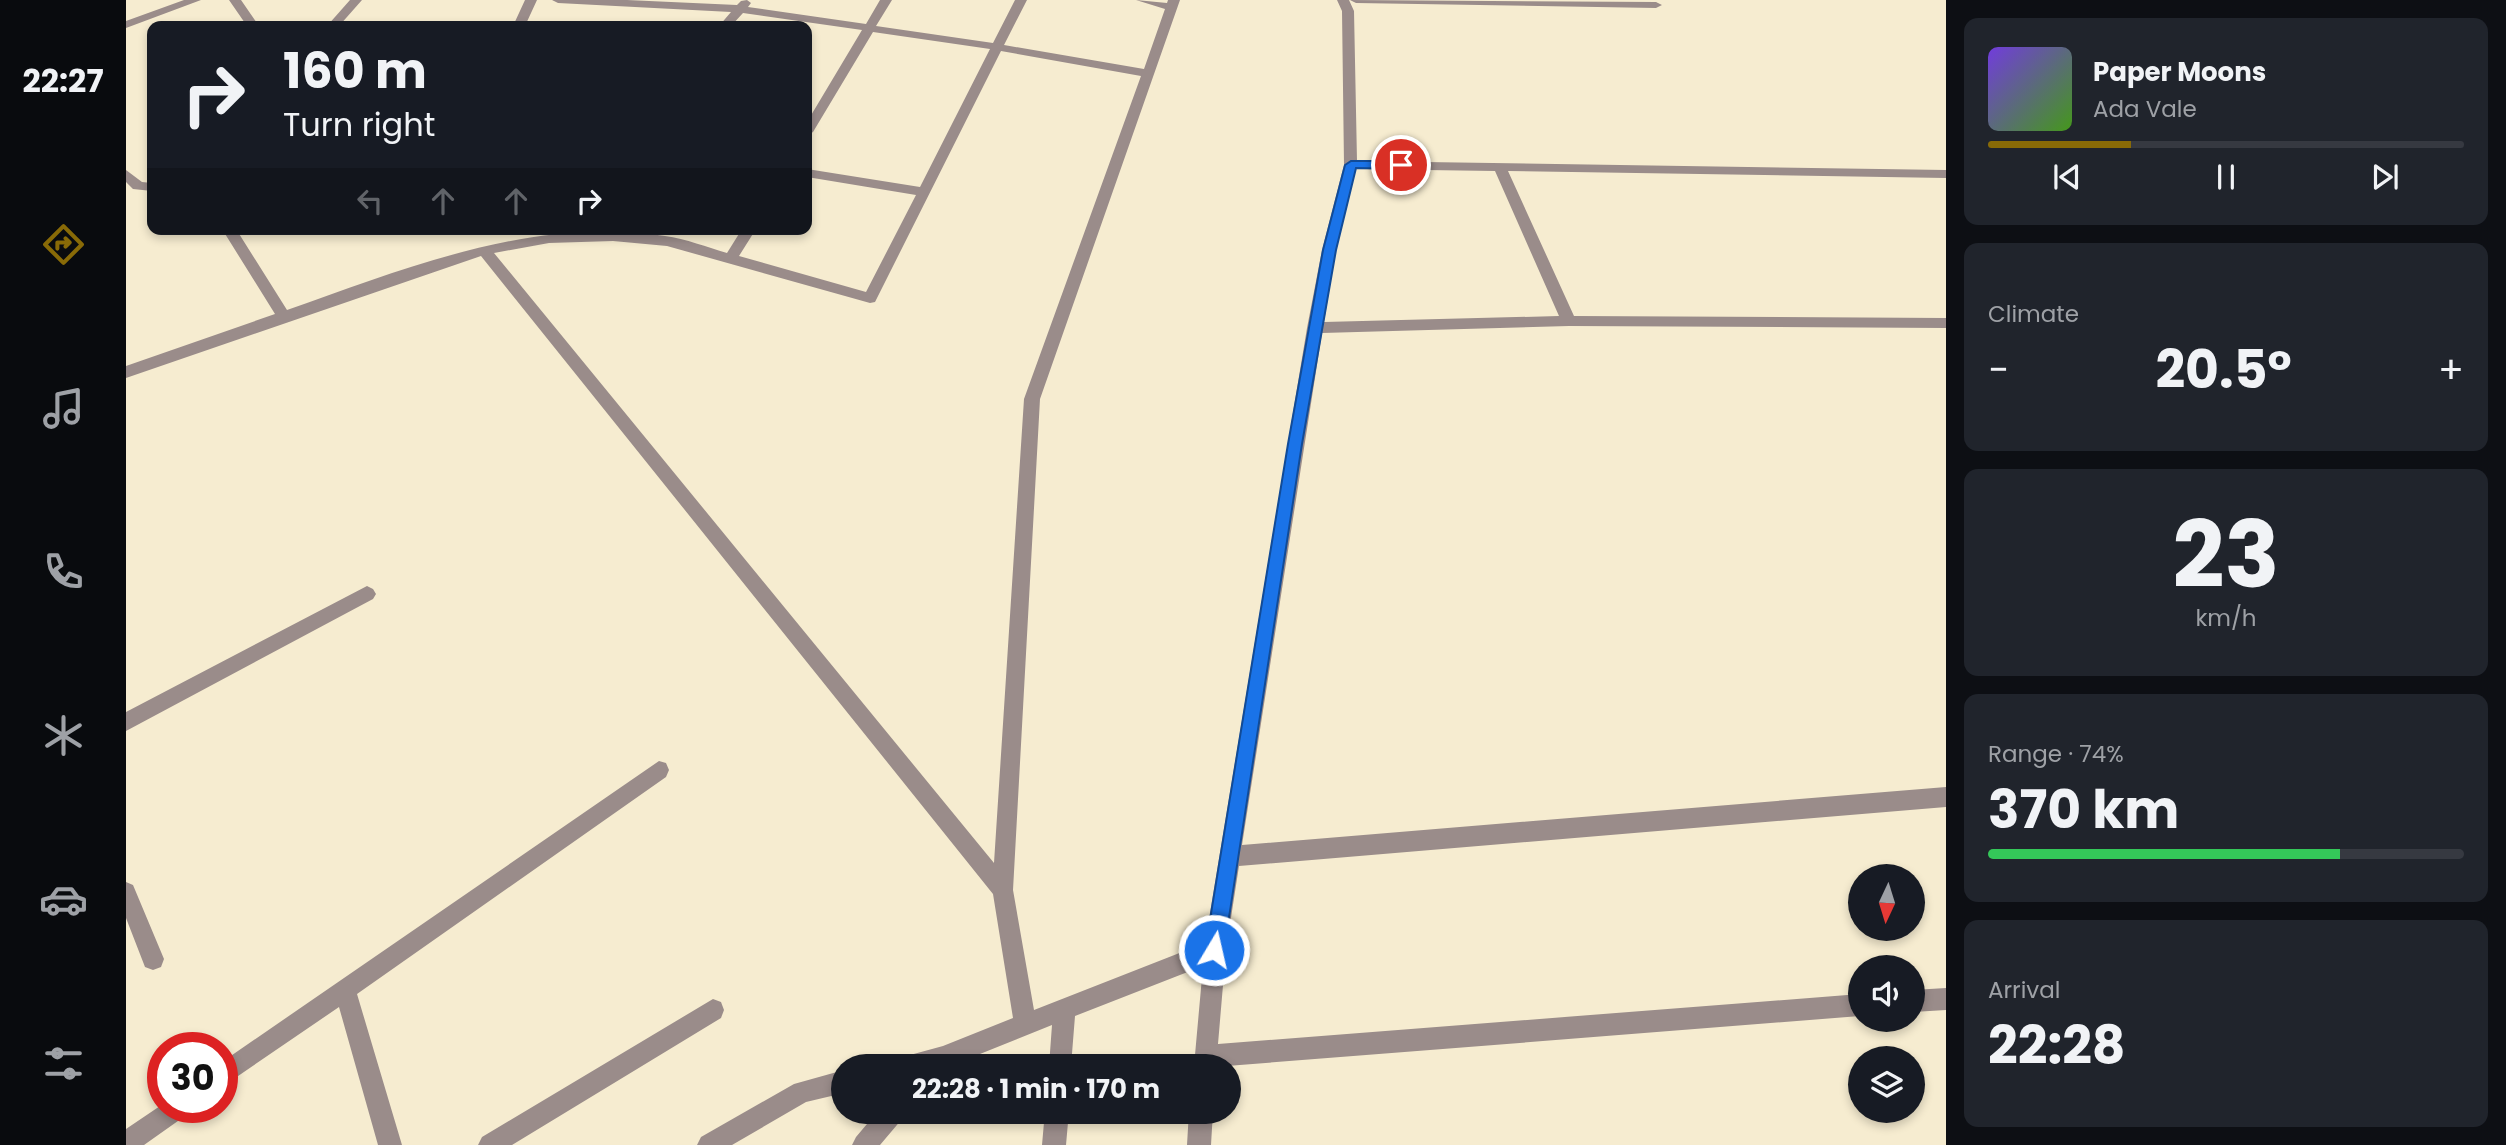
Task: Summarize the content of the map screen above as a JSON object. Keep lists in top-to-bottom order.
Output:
{
  "north": "bottom",
  "page": {
    "tabs": "22:27",
    "turn": ["160 m", "Turn right"],
    "song": ["Paper Moons", "Ada Vale"],
    "tile": [
      "Climate",
      ["23", "km/h"],
      ["Range · 74%", "370 km"],
      ["Arrival", "22:28"]
    ],
    "heat": ["−", "20.5°", "+"],
    "limit": "30",
    "trip": "22:28 · 1 min · 170 m"
  }
}
